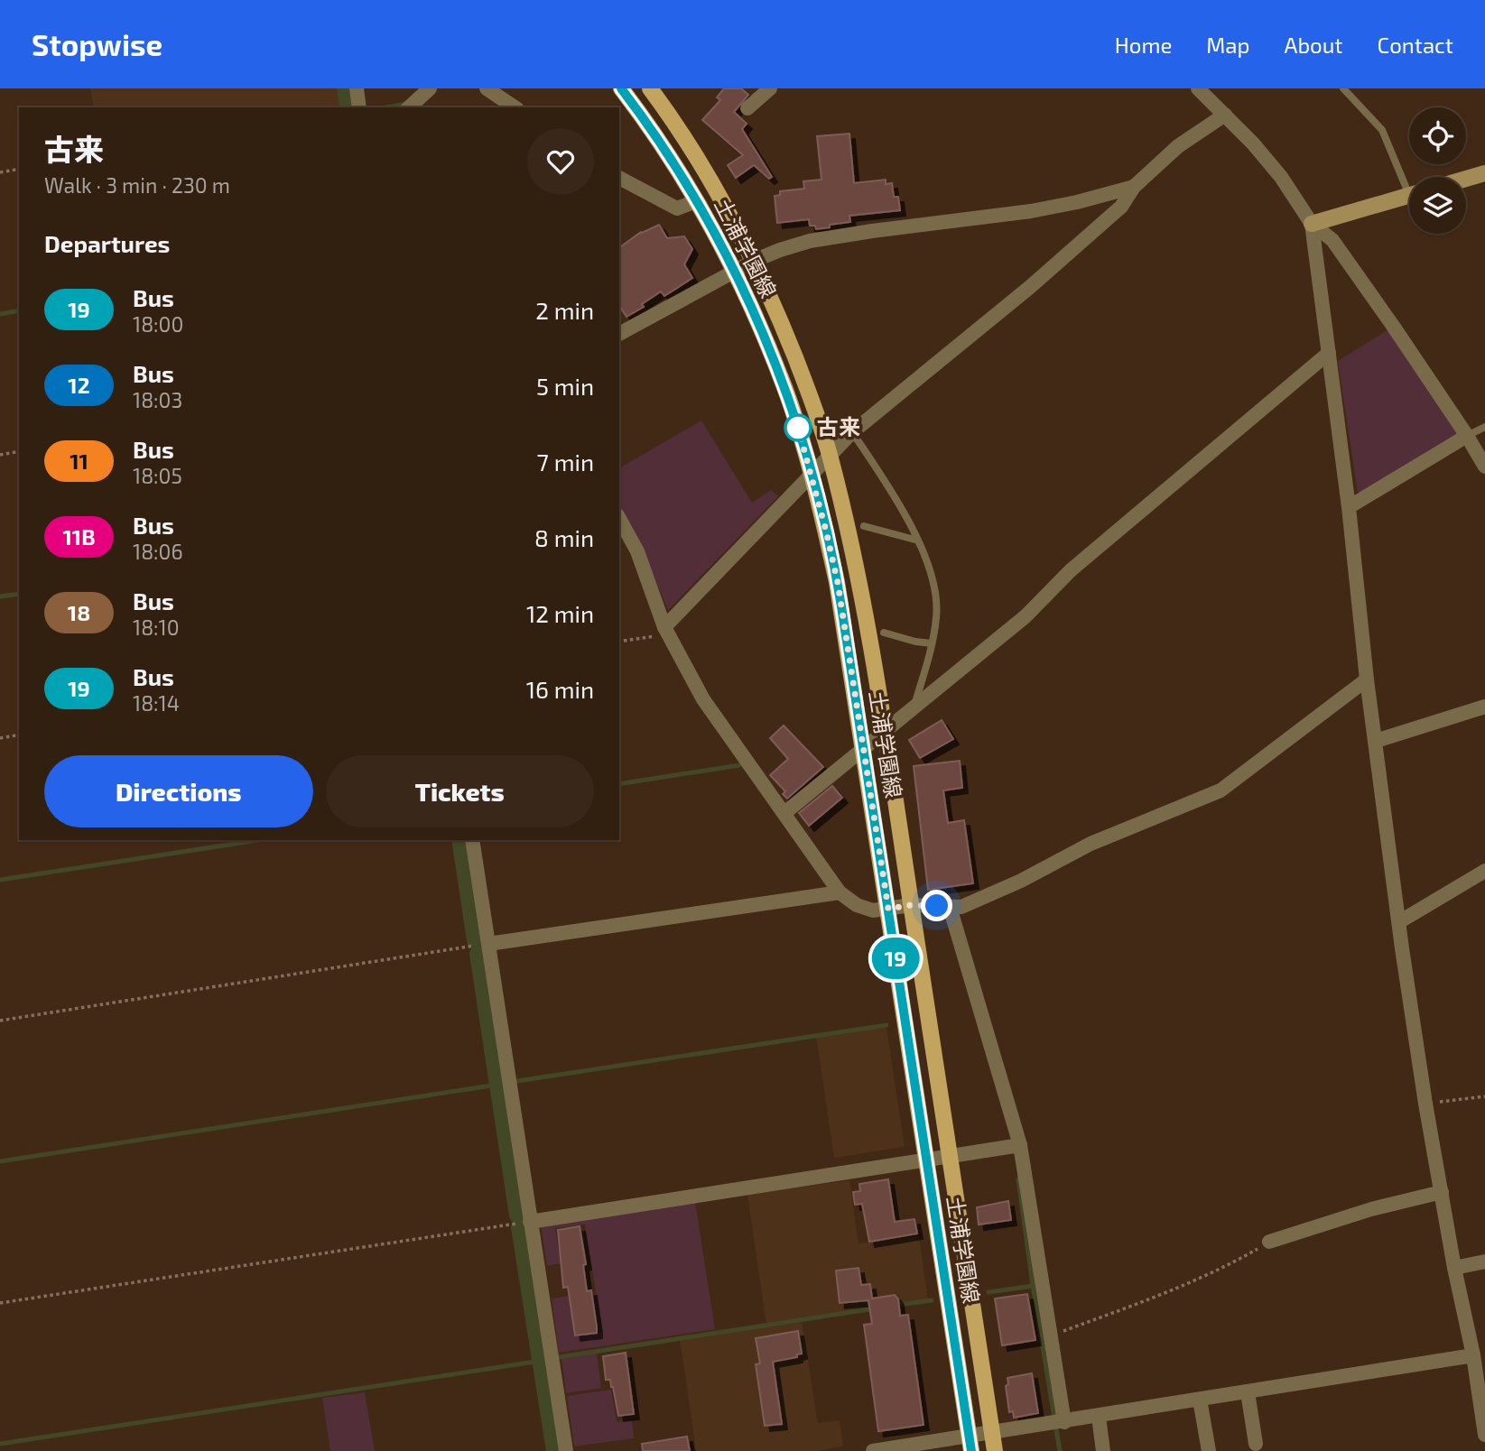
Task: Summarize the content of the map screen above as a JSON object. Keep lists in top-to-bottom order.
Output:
{
  "streets": {
    "main road": ["土浦学園線"]
  },
  "places": ["古来"],
  "lines": ["bus line 19"],
  "page": {
    "header": "Stopwise",
    "nav": [
      "Home",
      "Map",
      "About",
      "Contact"
    ],
    "on_map": "19",
    "heading": [
      ["古来", "Walk · 3 min · 230 m"],
      "Departures"
    ],
    "list": [
      {
        "mark": "19",
        "name": "Bus",
        "note": "18:00",
        "value": "2 min"
      },
      {
        "mark": "12",
        "name": "Bus",
        "note": "18:03",
        "value": "5 min"
      },
      {
        "mark": "11",
        "name": "Bus",
        "note": "18:05",
        "value": "7 min"
      },
      {
        "mark": "11B",
        "name": "Bus",
        "note": "18:06",
        "value": "8 min"
      },
      {
        "mark": "18",
        "name": "Bus",
        "note": "18:10",
        "value": "12 min"
      },
      {
        "mark": "19",
        "name": "Bus",
        "note": "18:14",
        "value": "16 min"
      }
    ],
    "buttons": ["Directions", "Tickets"]
  }
}
